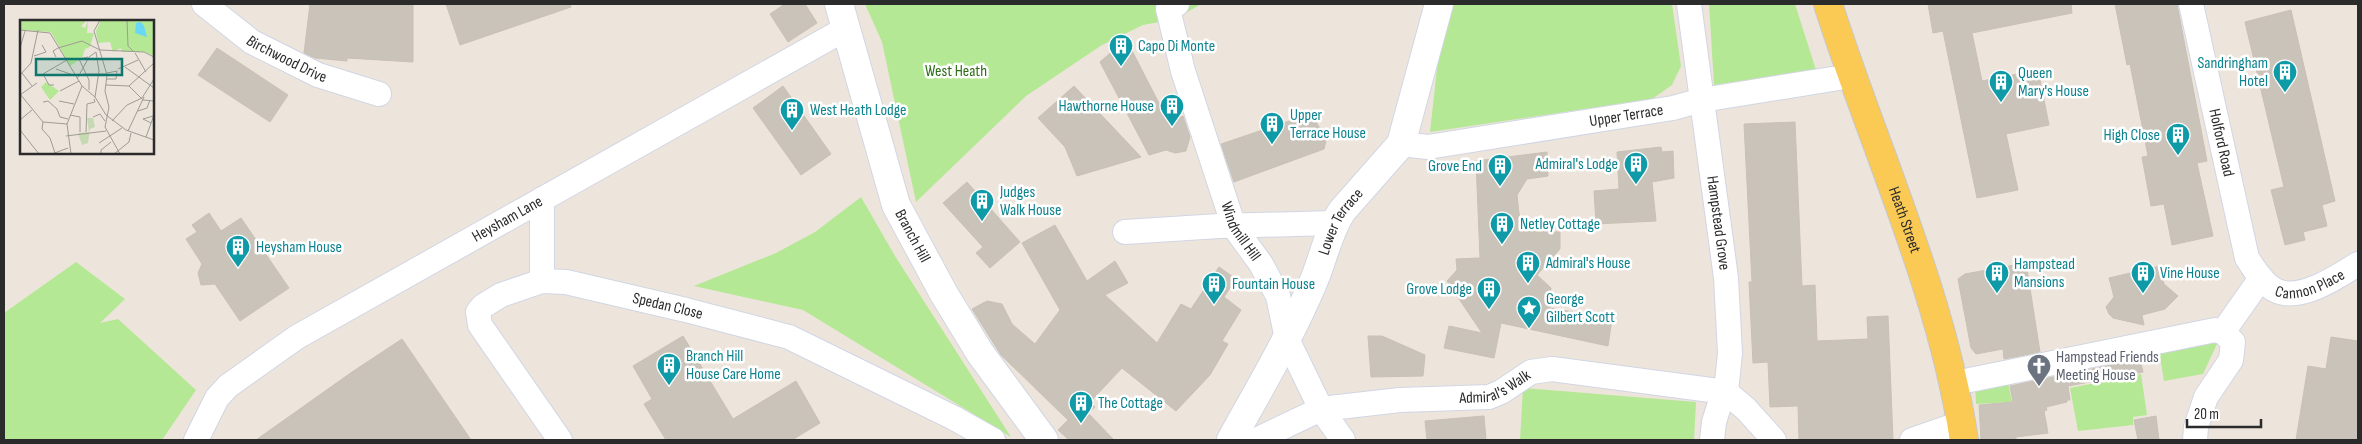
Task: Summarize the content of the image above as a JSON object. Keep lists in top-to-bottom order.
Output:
{
  "streets": {
    "main road": ["Heath Street"],
    "street": [
      "Birchwood Drive",
      "Upper Terrace",
      "Holford Road",
      "Heysham Lane",
      "Hampstead Grove",
      "Lower Terrace",
      "Windmill Hill",
      "Branch Hill",
      "Cannon Place",
      "Spedan Close",
      "Admiral's Walk"
    ]
  },
  "crossings": [
    ["Upper Terrace", "Heath Street"],
    ["Upper Terrace", "Hampstead Grove"],
    ["Upper Terrace", "Lower Terrace"],
    ["Holford Road", "Cannon Place"],
    ["Heysham Lane", "Branch Hill"],
    ["Hampstead Grove", "Admiral's Walk"],
    ["Lower Terrace", "Windmill Hill"],
    ["Windmill Hill", "Admiral's Walk"]
  ],
  "parks": ["West Heath"],
  "places": {
    "building": [
      "Capo Di Monte",
      "Sandringham Hotel",
      "Queen Mary's House",
      "Hawthorne House",
      "West Heath Lodge",
      "Upper Terrace House",
      "High Close",
      "Admiral's Lodge",
      "Grove End",
      "Judges Walk House",
      "Netley Cottage",
      "Heysham House",
      "Admiral's House",
      "Hampstead Mansions",
      "Vine House",
      "Fountain House",
      "Grove Lodge",
      "Branch Hill House Care Home",
      "The Cottage"
    ],
    "place": ["George Gilbert Scott"],
    "church": ["Hampstead Friends Meeting House"]
  },
  "scale_bar": "20 m"
}
